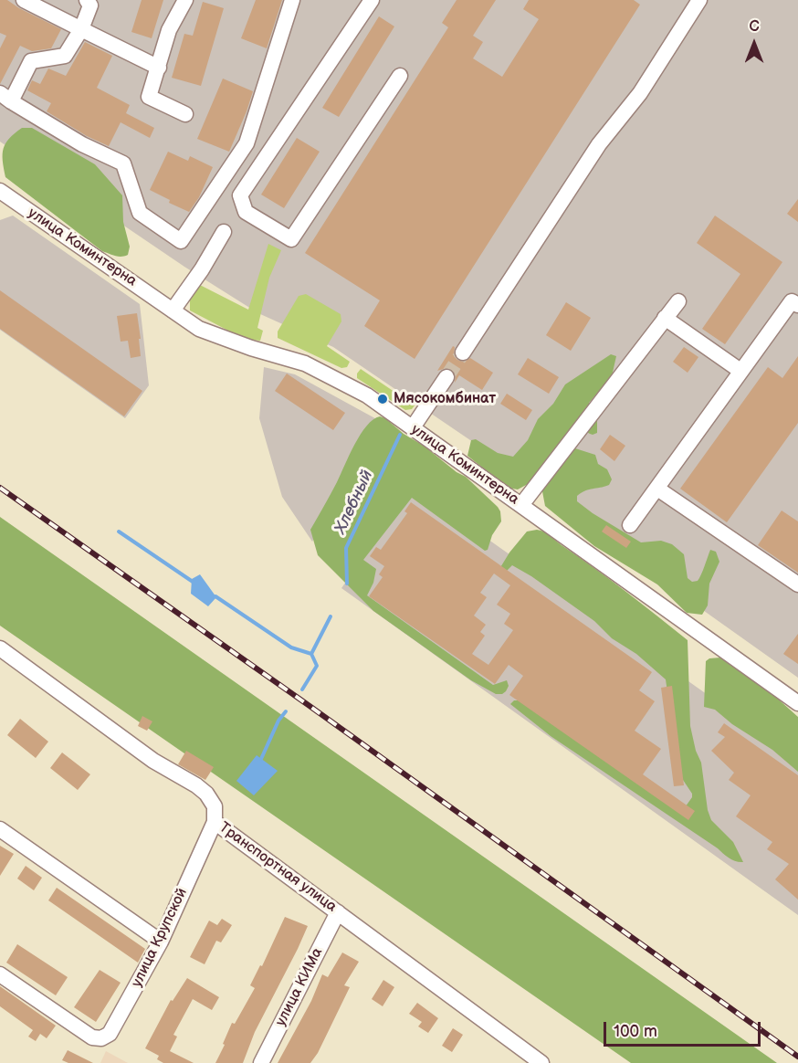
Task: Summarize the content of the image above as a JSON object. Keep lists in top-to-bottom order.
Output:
{
  "streets": {
    "street": [
      "улица Коминтерна",
      "Транспортная улица",
      "улица Крупской",
      "улица КИМа"
    ]
  },
  "crossings": [
    ["Транспортная улица", "улица Крупской"],
    ["Транспортная улица", "улица КИМа"]
  ],
  "water": ["Хлебный"],
  "places": ["Мясокомбинат"],
  "scale_bar": "100 m",
  "north": "top"
}
